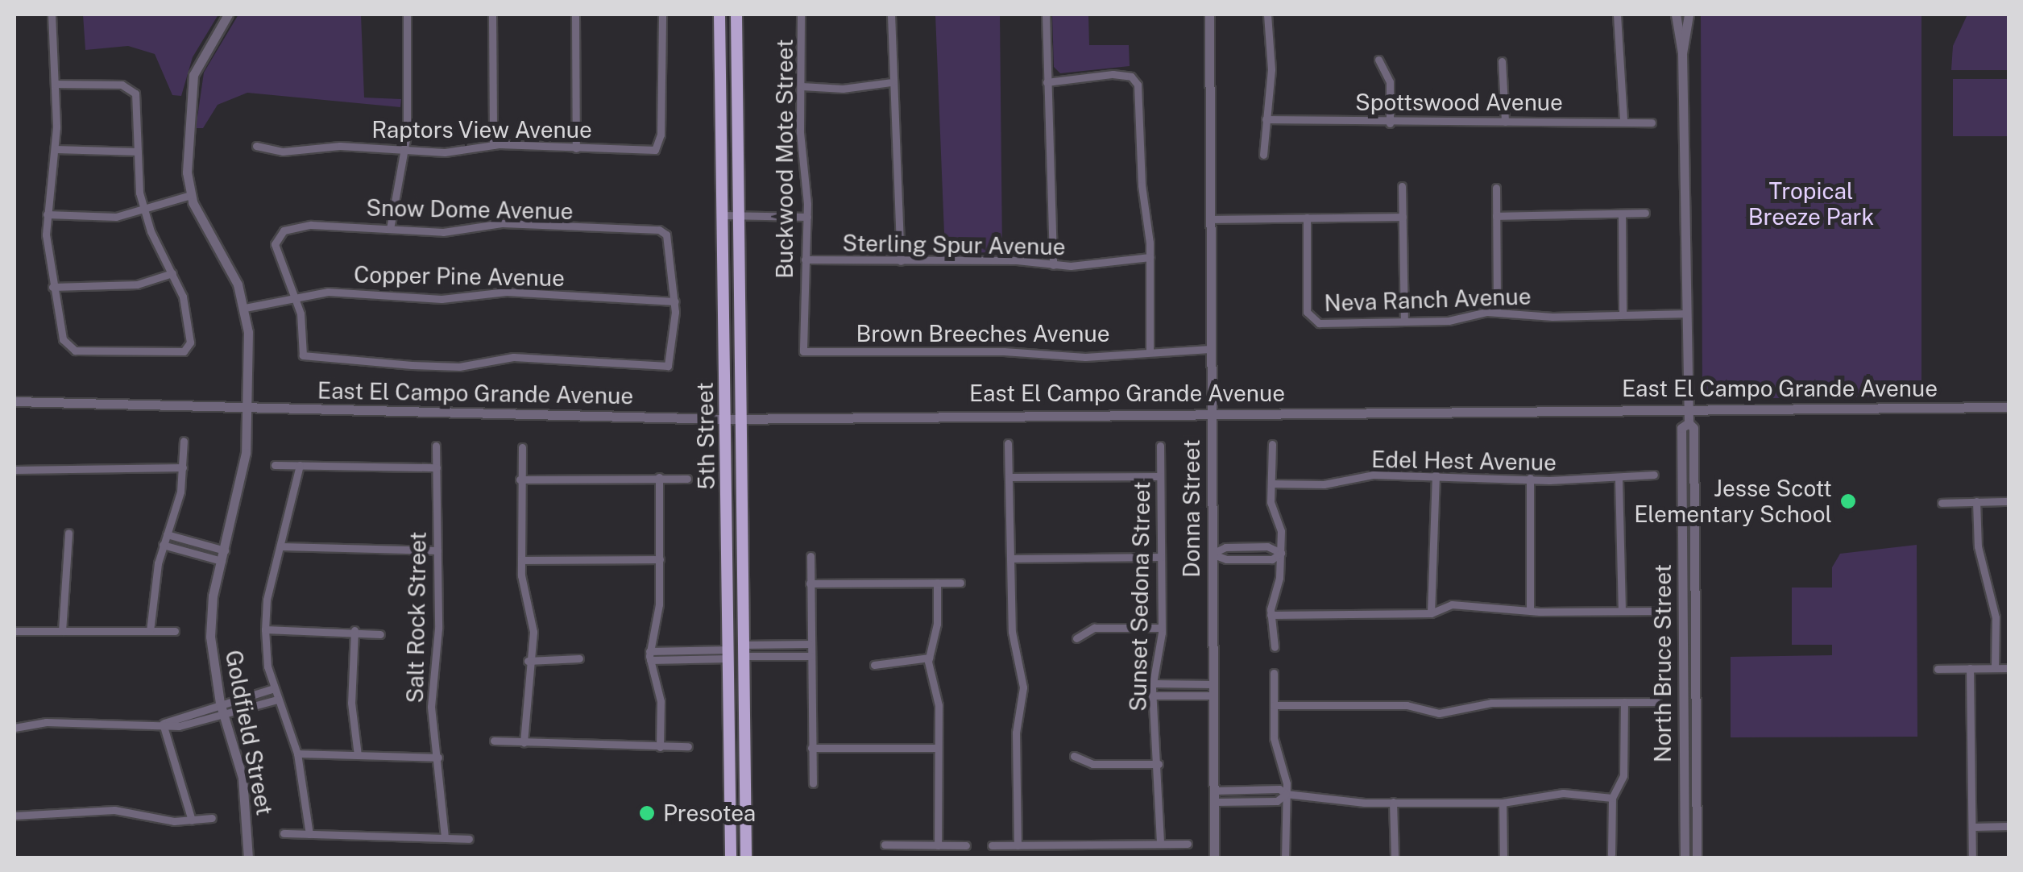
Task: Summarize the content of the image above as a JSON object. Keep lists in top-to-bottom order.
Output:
{
  "streets": {
    "main road": ["5th Street"],
    "street": [
      "Spottswood Avenue",
      "Raptors View Avenue",
      "Buckwood Mote Street",
      "Snow Dome Avenue",
      "Sterling Spur Avenue",
      "Copper Pine Avenue",
      "Neva Ranch Avenue",
      "Brown Breeches Avenue",
      "East El Campo Grande Avenue",
      "Edel Hest Avenue",
      "Donna Street",
      "Sunset Sedona Street",
      "Salt Rock Street",
      "North Bruce Street",
      "Goldfield Street"
    ]
  },
  "crossings": [
    ["Buckwood Mote Street", "Sterling Spur Avenue"],
    ["Buckwood Mote Street", "Brown Breeches Avenue"],
    ["Snow Dome Avenue", "Copper Pine Avenue"],
    ["Copper Pine Avenue", "Goldfield Street"],
    ["Neva Ranch Avenue", "North Bruce Street"],
    ["Brown Breeches Avenue", "Donna Street"],
    ["East El Campo Grande Avenue", "5th Street"],
    ["East El Campo Grande Avenue", "Donna Street"],
    ["East El Campo Grande Avenue", "North Bruce Street"],
    ["East El Campo Grande Avenue", "Goldfield Street"]
  ],
  "parks": ["Tropical Breeze Park"],
  "places": ["Jesse Scott Elementary School", "Presotea"]
}
